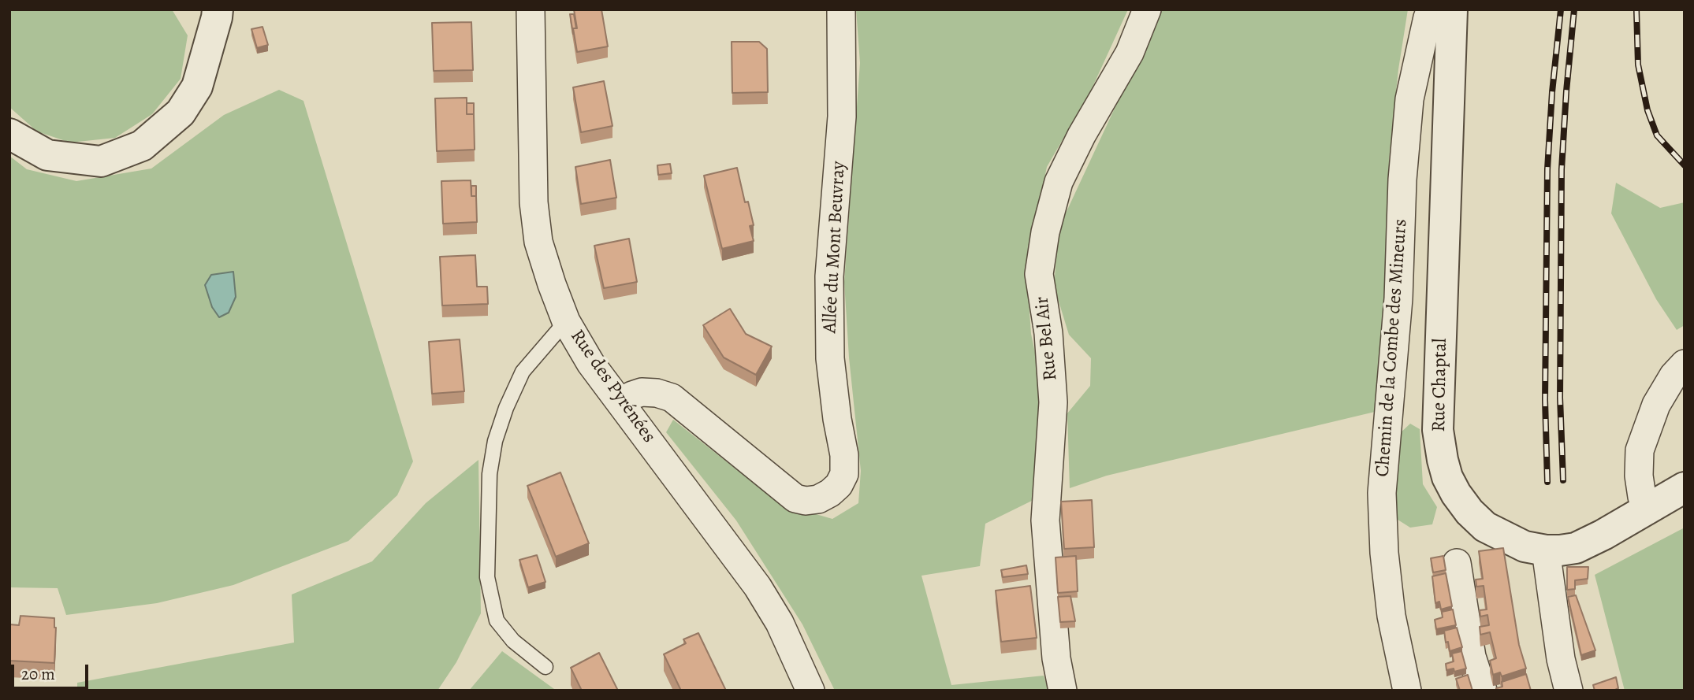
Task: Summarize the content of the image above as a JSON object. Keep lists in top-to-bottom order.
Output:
{
  "streets": {
    "street": [
      "Allée du Mont Beuvray",
      "Rue Bel Air",
      "Chemin de la Combe des Mineurs",
      "Rue Chaptal",
      "Rue des Pyrénées"
    ]
  },
  "crossings": [
    ["Allée du Mont Beuvray", "Rue des Pyrénées"]
  ],
  "scale_bar": "20 m"
}
